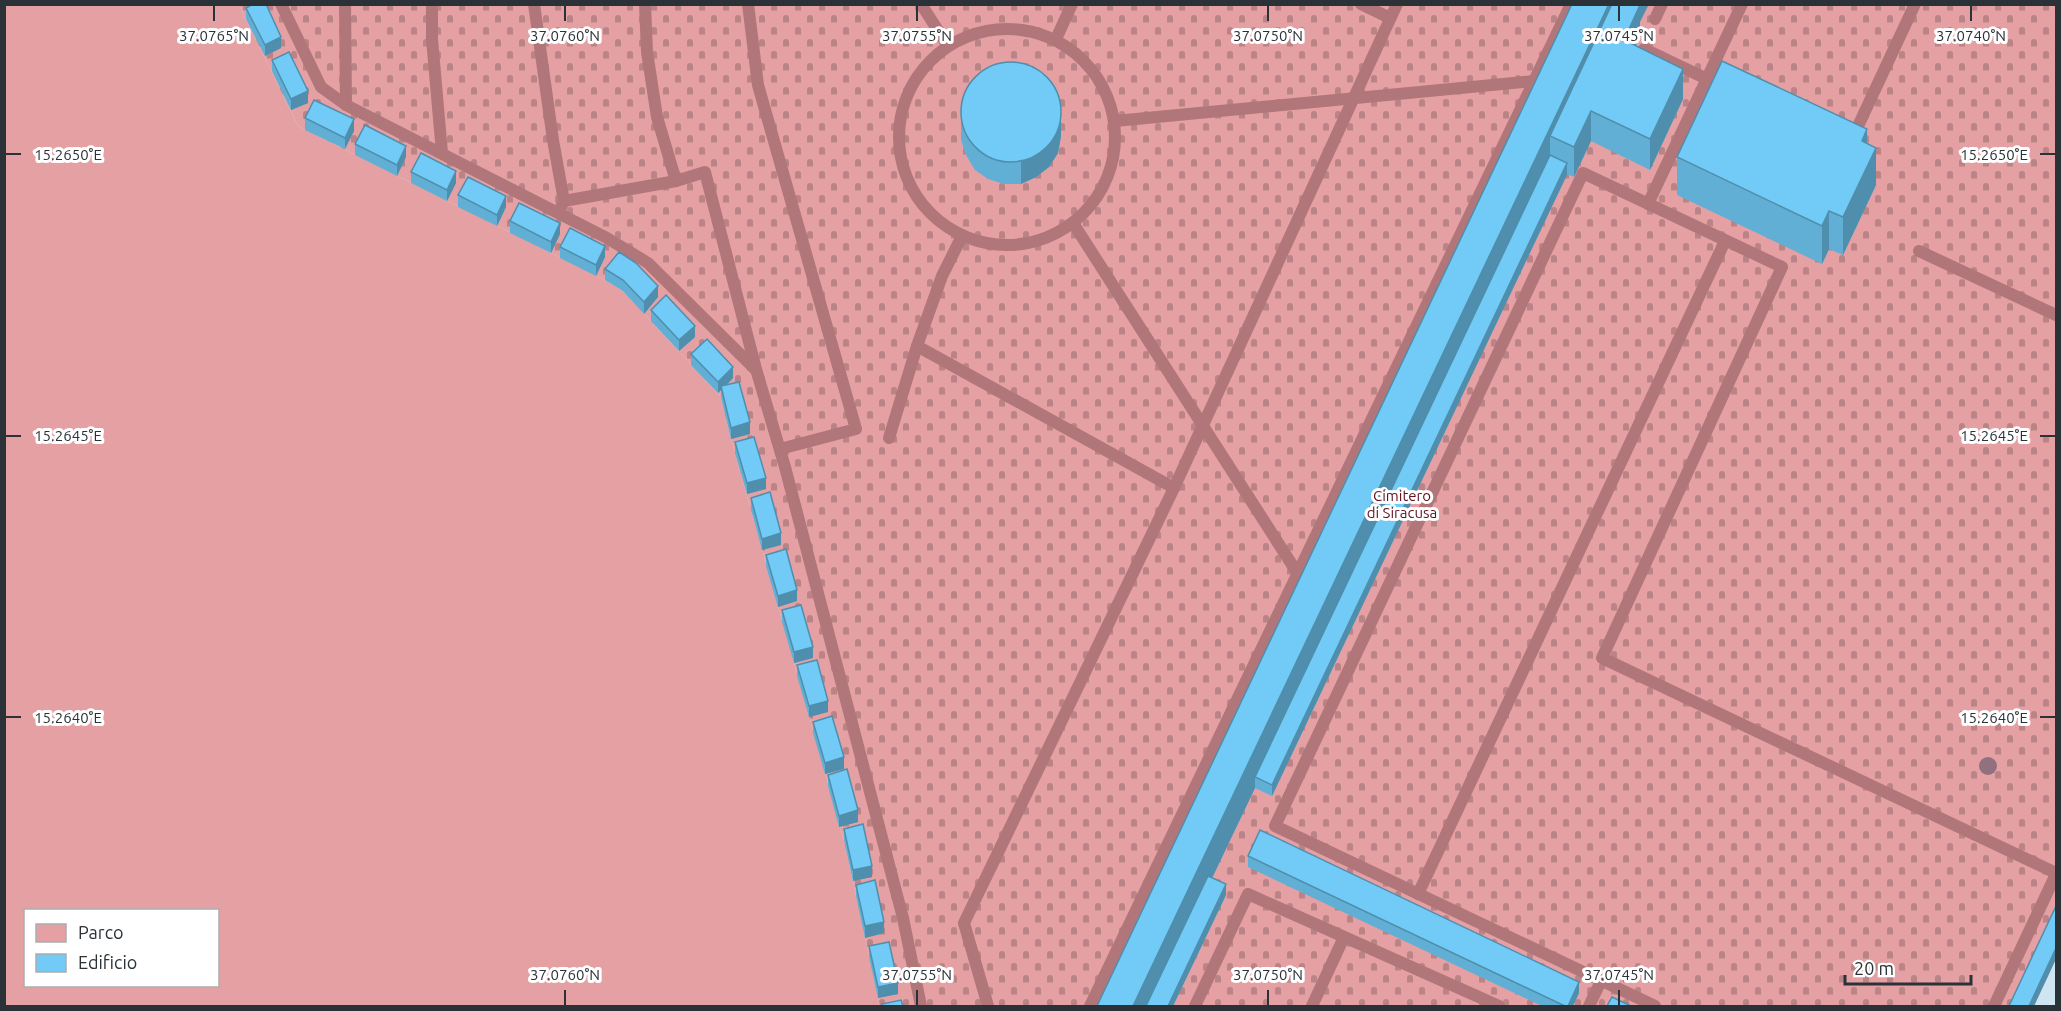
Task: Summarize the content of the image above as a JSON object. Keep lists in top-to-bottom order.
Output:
{
  "parks": ["Cimitero di Siracusa"],
  "legend": ["Parco", "Edificio"],
  "scale_bar": "20 m",
  "coordinates": [
    "37.0765°N",
    "37.0760°N",
    "37.0755°N",
    "37.0750°N",
    "37.0745°N",
    "37.0740°N",
    "15.2650°E",
    "15.2645°E",
    "15.2640°E"
  ]
}
